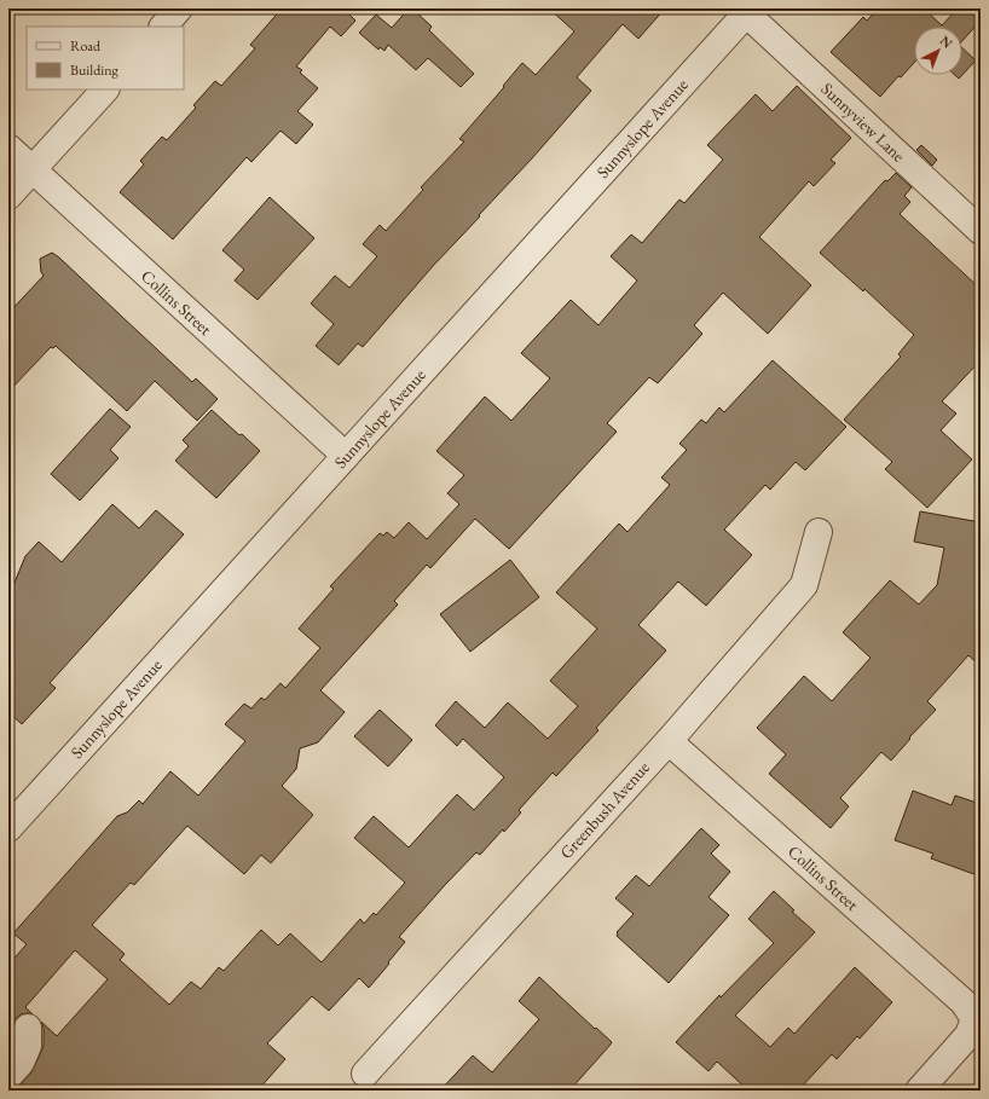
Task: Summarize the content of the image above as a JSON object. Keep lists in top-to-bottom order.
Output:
{
  "streets": {
    "street": [
      "Sunnyview Lane",
      "Sunnyslope Avenue",
      "Collins Street",
      "Greenbush Avenue"
    ]
  },
  "crossings": [
    ["Sunnyview Lane", "Sunnyslope Avenue"],
    ["Sunnyslope Avenue", "Collins Street"],
    ["Collins Street", "Greenbush Avenue"]
  ],
  "legend": ["Road", "Building"],
  "north": "top right"
}
